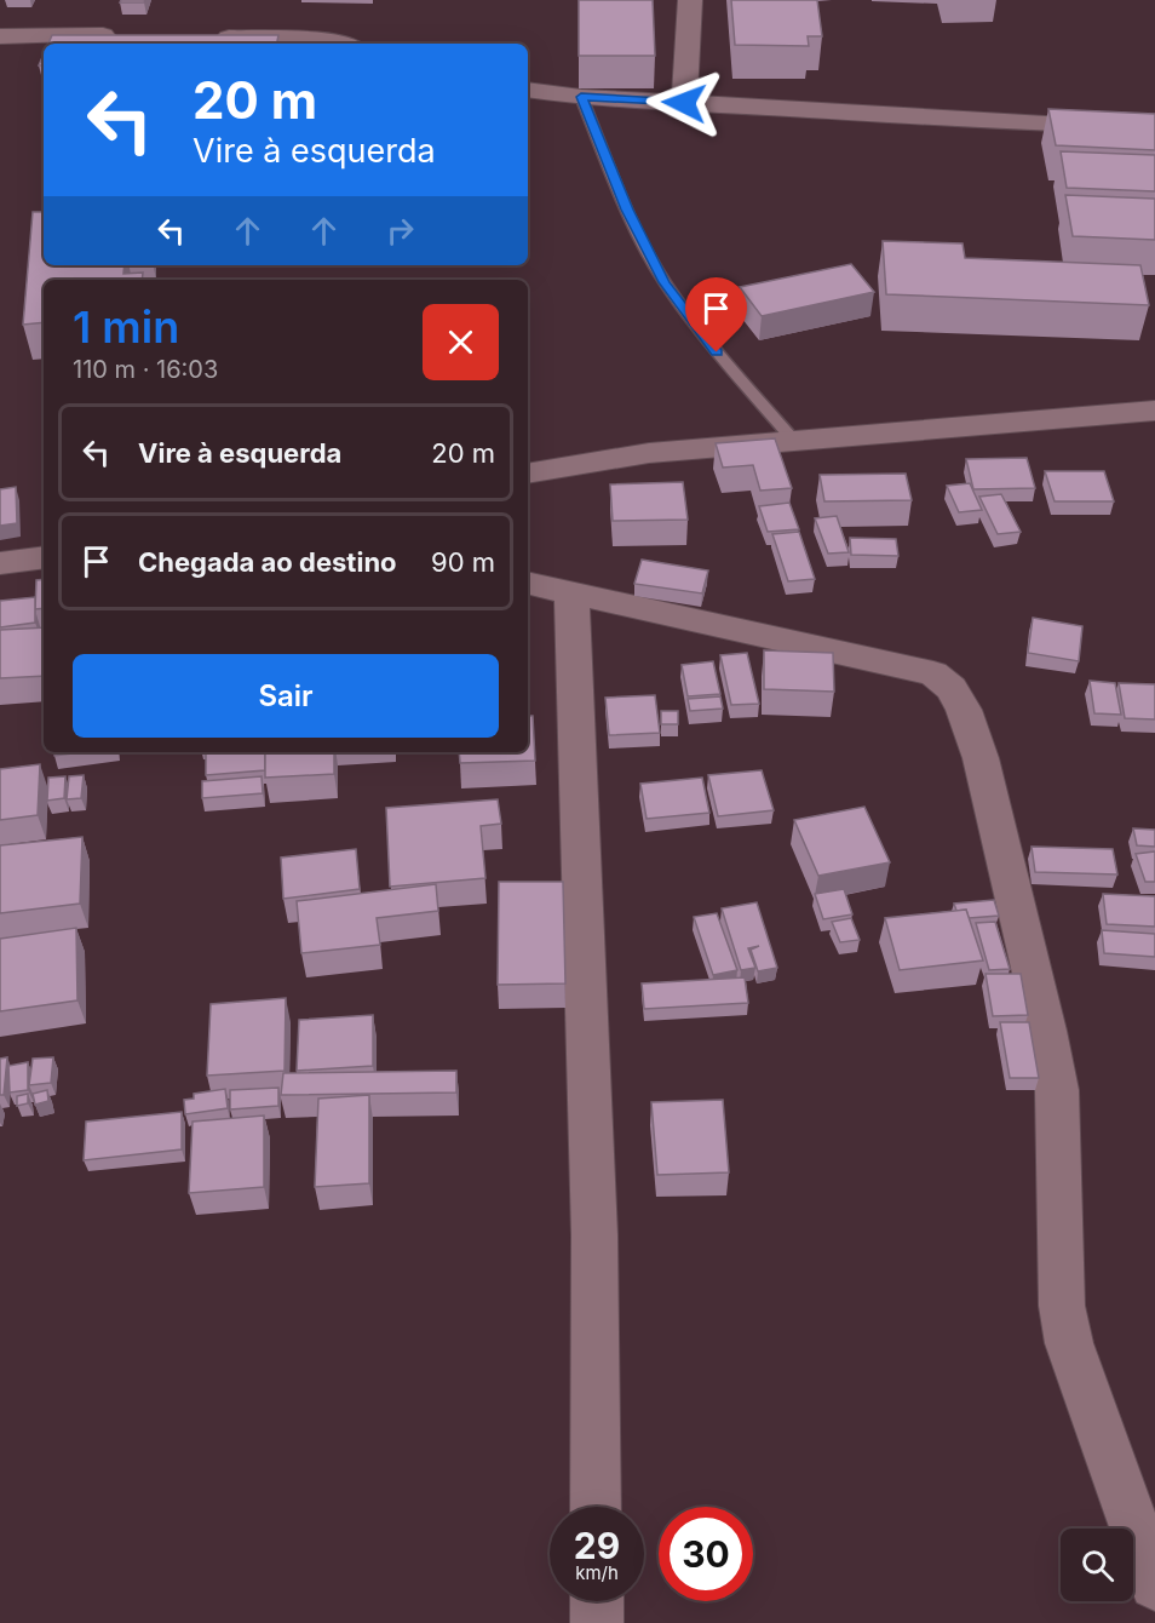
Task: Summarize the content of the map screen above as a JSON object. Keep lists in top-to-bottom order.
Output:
{
  "page": {
    "turn": ["20 m", "Vire à esquerda"],
    "heading": ["1 min", "110 m · 16:03"],
    "list": [
      {
        "name": "Vire à esquerda",
        "value": "20 m"
      },
      {
        "name": "Chegada ao destino",
        "value": "90 m"
      }
    ],
    "buttons": "Sair",
    "speed": "29 km/h",
    "limit": "30"
  }
}
